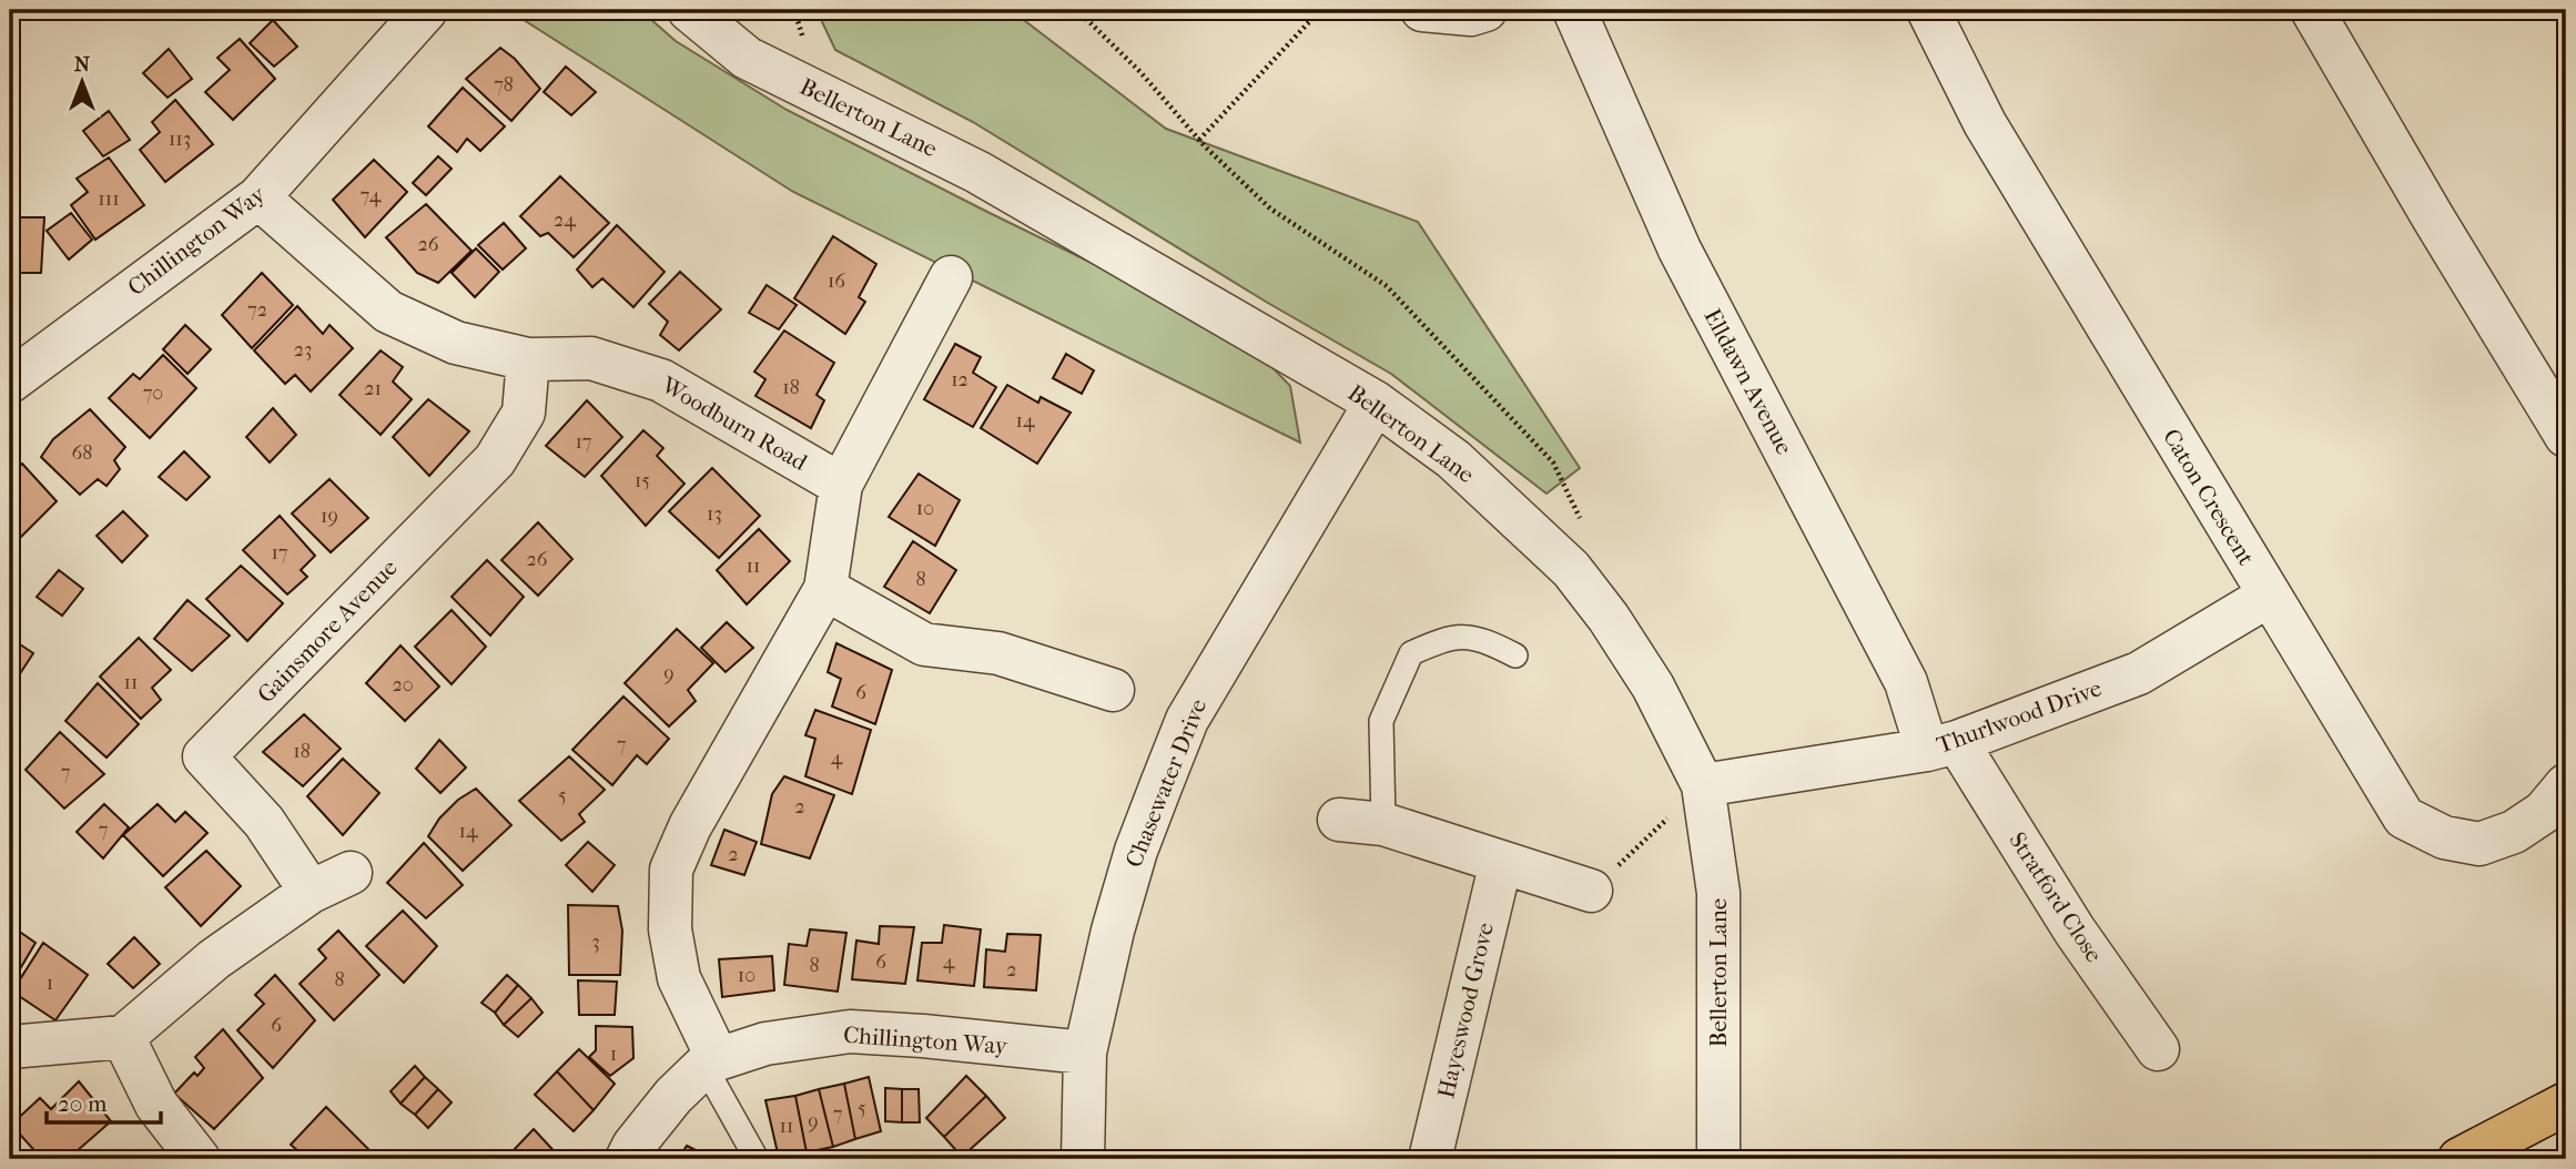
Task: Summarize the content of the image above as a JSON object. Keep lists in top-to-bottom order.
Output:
{
  "streets": {
    "street": [
      "Bellerton Lane",
      "Chillington Way",
      "Elldawn Avenue",
      "Woodburn Road",
      "Caton Crescent",
      "Gainsmore Avenue",
      "Thurlwood Drive",
      "Chasewater Drive",
      "Stratford Close",
      "Hayeswood Grove"
    ]
  },
  "crossings": [
    ["Bellerton Lane", "Thurlwood Drive"],
    ["Bellerton Lane", "Chasewater Drive"],
    ["Chillington Way", "Woodburn Road"],
    ["Chillington Way", "Chasewater Drive"],
    ["Elldawn Avenue", "Thurlwood Drive"],
    ["Elldawn Avenue", "Stratford Close"],
    ["Woodburn Road", "Gainsmore Avenue"],
    ["Caton Crescent", "Thurlwood Drive"],
    ["Thurlwood Drive", "Stratford Close"]
  ],
  "house_numbers": [
    "78",
    "113",
    "74",
    "111",
    "24",
    "26",
    "16",
    "72",
    "23",
    "12",
    "18",
    "21",
    "70",
    "14",
    "17",
    "68",
    "15",
    "10",
    "13",
    "19",
    "17",
    "26",
    "11",
    "8",
    "9",
    "11",
    "20",
    "6",
    "7",
    "18",
    "4",
    "7",
    "5",
    "2",
    "7",
    "14",
    "2",
    "3",
    "6",
    "4",
    "8",
    "2",
    "10",
    "8",
    "1",
    "6",
    "1",
    "5",
    "7",
    "9",
    "11"
  ],
  "scale_bar": "20 m",
  "north": "top"
}
